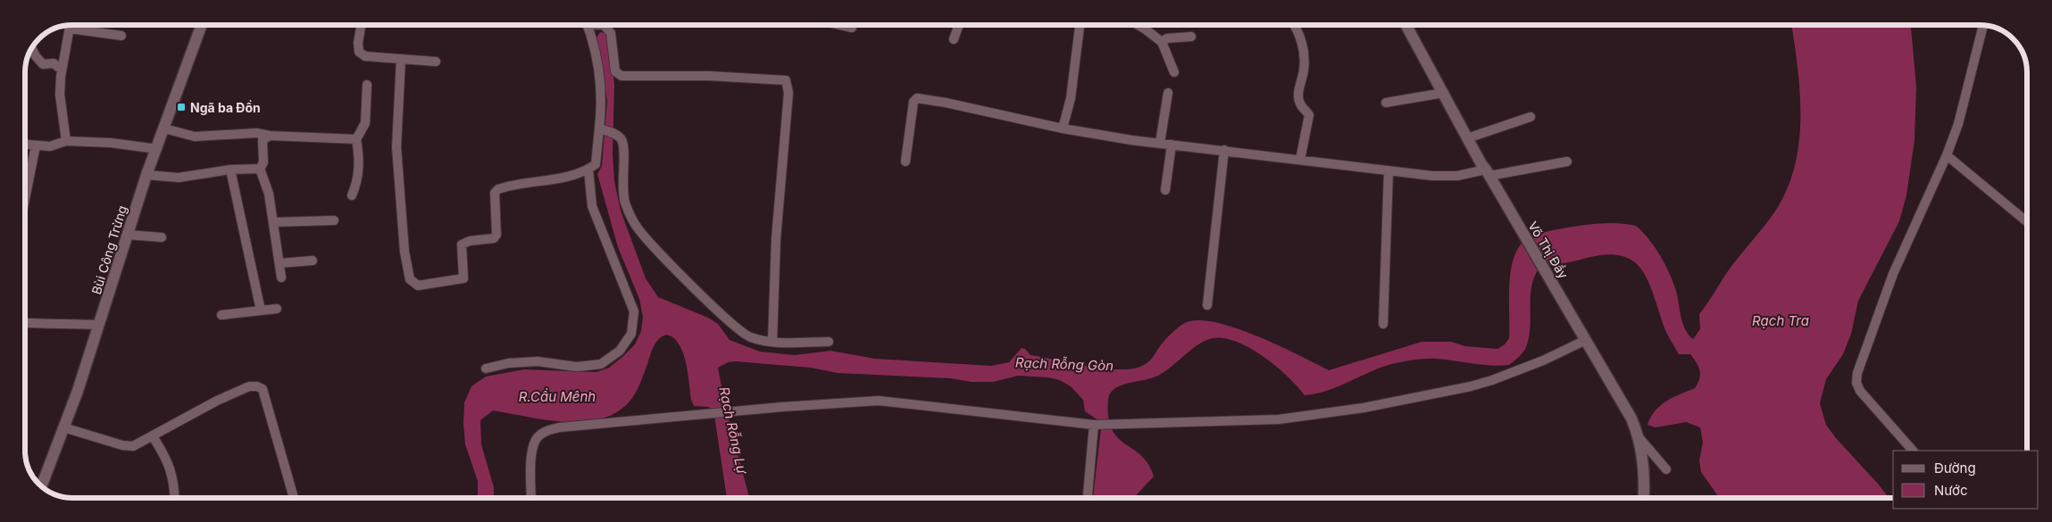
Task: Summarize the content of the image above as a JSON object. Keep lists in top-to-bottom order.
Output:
{
  "streets": {
    "street": ["Bùi Công Trừng", "Võ Thị Đầy"]
  },
  "water": [
    "Rạch Tra",
    "Rạch Rỗng Gòn",
    "R.Cầu Mênh",
    "Rạch Rỗng Lự"
  ],
  "places": {
    "transit": ["Ngã ba Đồn"]
  },
  "legend": ["Đường", "Nước"]
}
